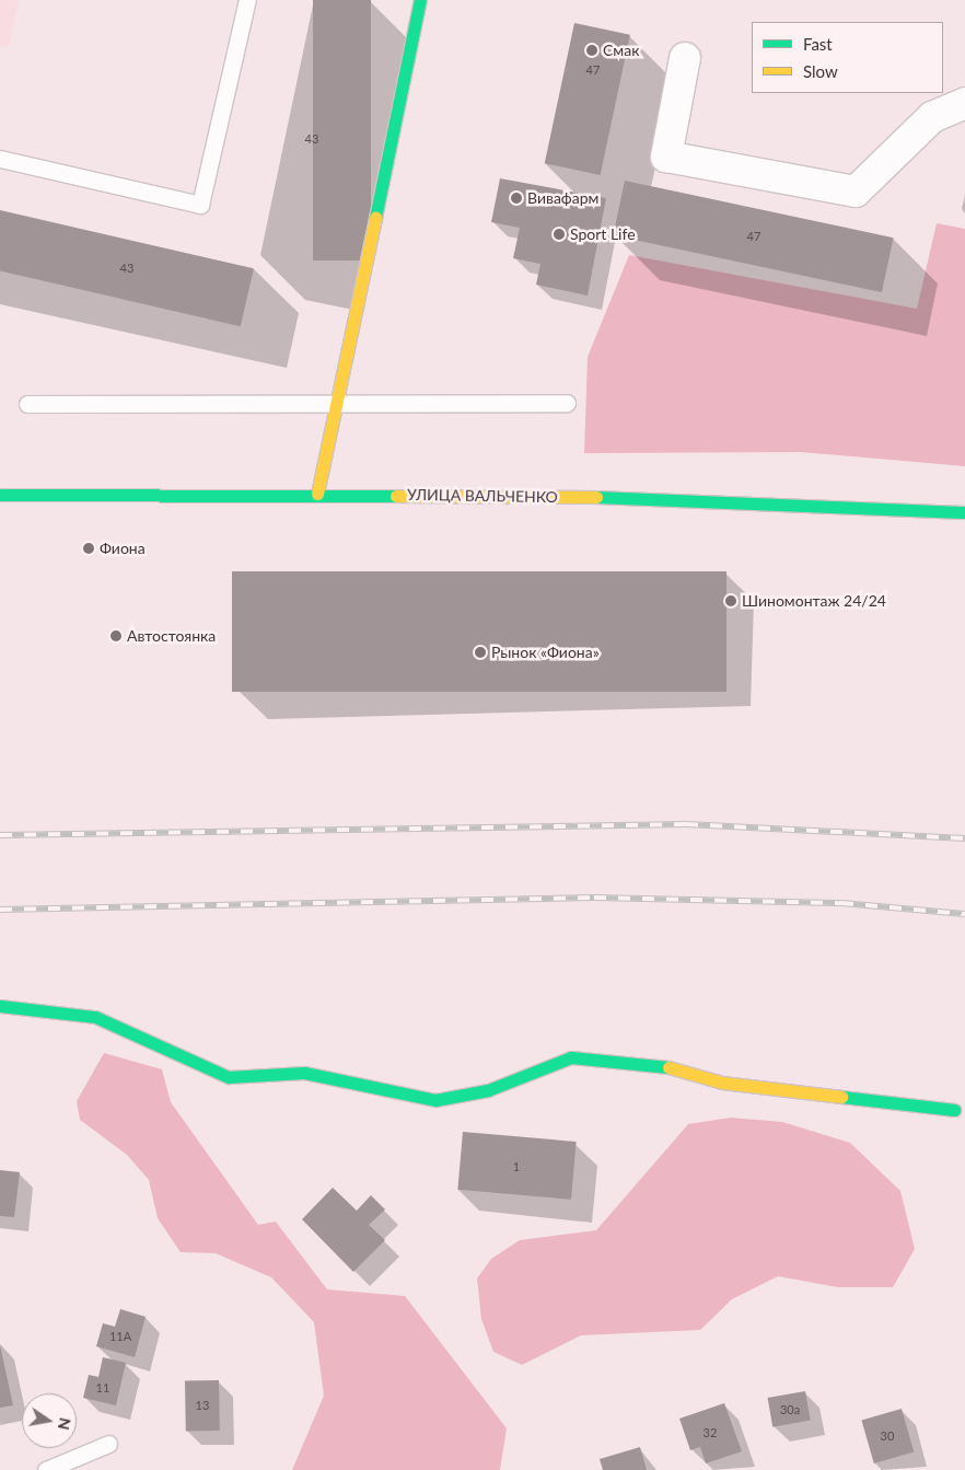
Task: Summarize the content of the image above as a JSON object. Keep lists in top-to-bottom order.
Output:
{
  "streets": {
    "street": ["УЛИЦА ВАЛЬЧЕНКО"]
  },
  "places": [
    "Смак",
    "Вивафарм",
    "Sport Life",
    "Фиона",
    "Шиномонтаж 24/24",
    "Автостоянка",
    "Рынок «Фиона»"
  ],
  "house_numbers": [
    "47",
    "43",
    "47",
    "43",
    "1",
    "11А",
    "11",
    "13",
    "30а",
    "32",
    "30"
  ],
  "legend": ["Fast", "Slow"],
  "north": "right"
}
